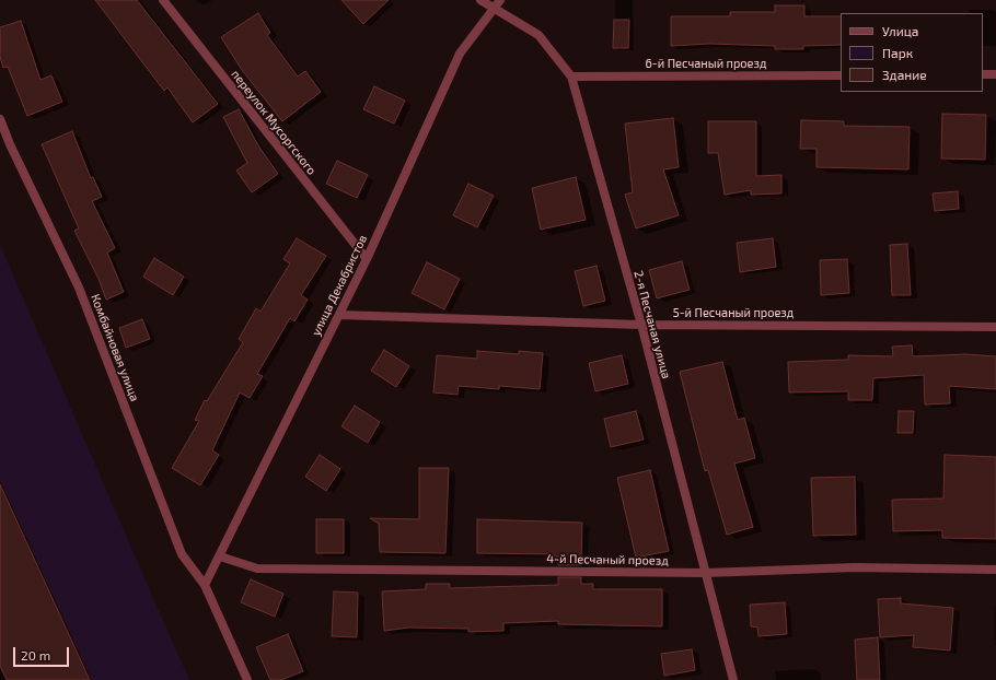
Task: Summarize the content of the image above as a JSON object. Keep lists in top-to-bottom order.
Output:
{
  "streets": {
    "street": [
      "6-й Песчаный проезд",
      "переулок Мусоргского",
      "улица Декабристов",
      "5-й Песчаный проезд",
      "2-я Песчаная улица",
      "Комбайновая улица",
      "4-й Песчаный проезд"
    ]
  },
  "crossings": [
    ["6-й Песчаный проезд", "2-я Песчаная улица"],
    ["переулок Мусоргского", "улица Декабристов"],
    ["улица Декабристов", "5-й Песчаный проезд"],
    ["улица Декабристов", "2-я Песчаная улица"],
    ["улица Декабристов", "Комбайновая улица"],
    ["улица Декабристов", "4-й Песчаный проезд"],
    ["5-й Песчаный проезд", "2-я Песчаная улица"],
    ["2-я Песчаная улица", "4-й Песчаный проезд"]
  ],
  "legend": ["Улица", "Парк", "Здание"],
  "scale_bar": "20 m"
}
